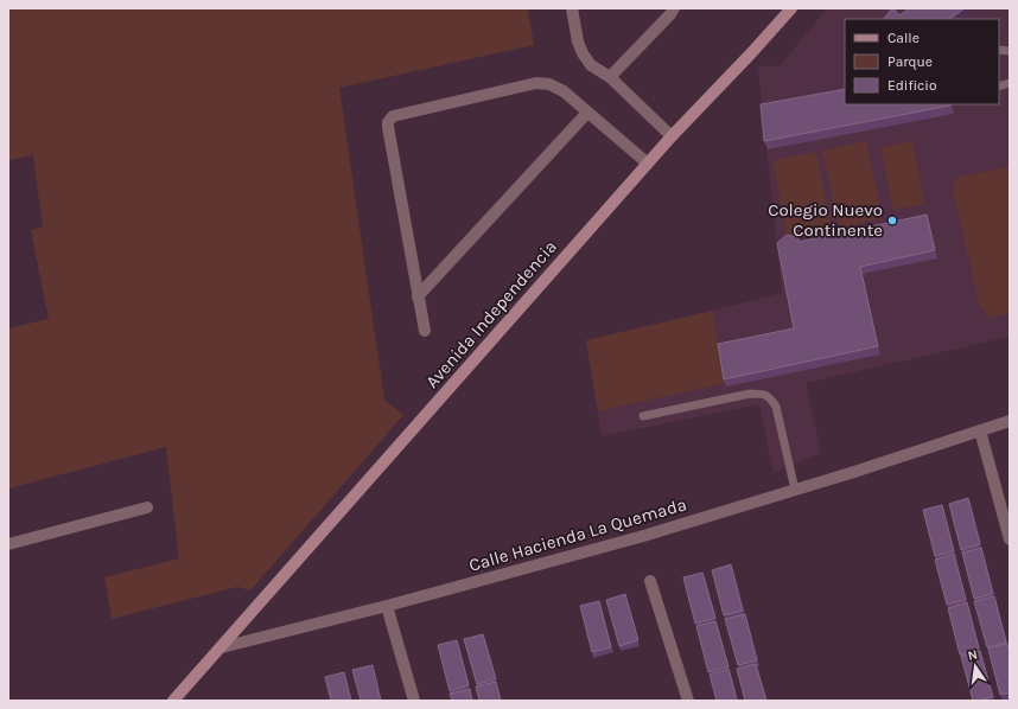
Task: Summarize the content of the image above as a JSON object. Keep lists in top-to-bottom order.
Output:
{
  "streets": {
    "street": ["Avenida Independencia", "Calle Hacienda La Quemada"]
  },
  "crossings": [
    ["Avenida Independencia", "Calle Hacienda La Quemada"]
  ],
  "places": ["Colegio Nuevo Continente"],
  "legend": ["Calle", "Parque", "Edificio"],
  "north": "top"
}
